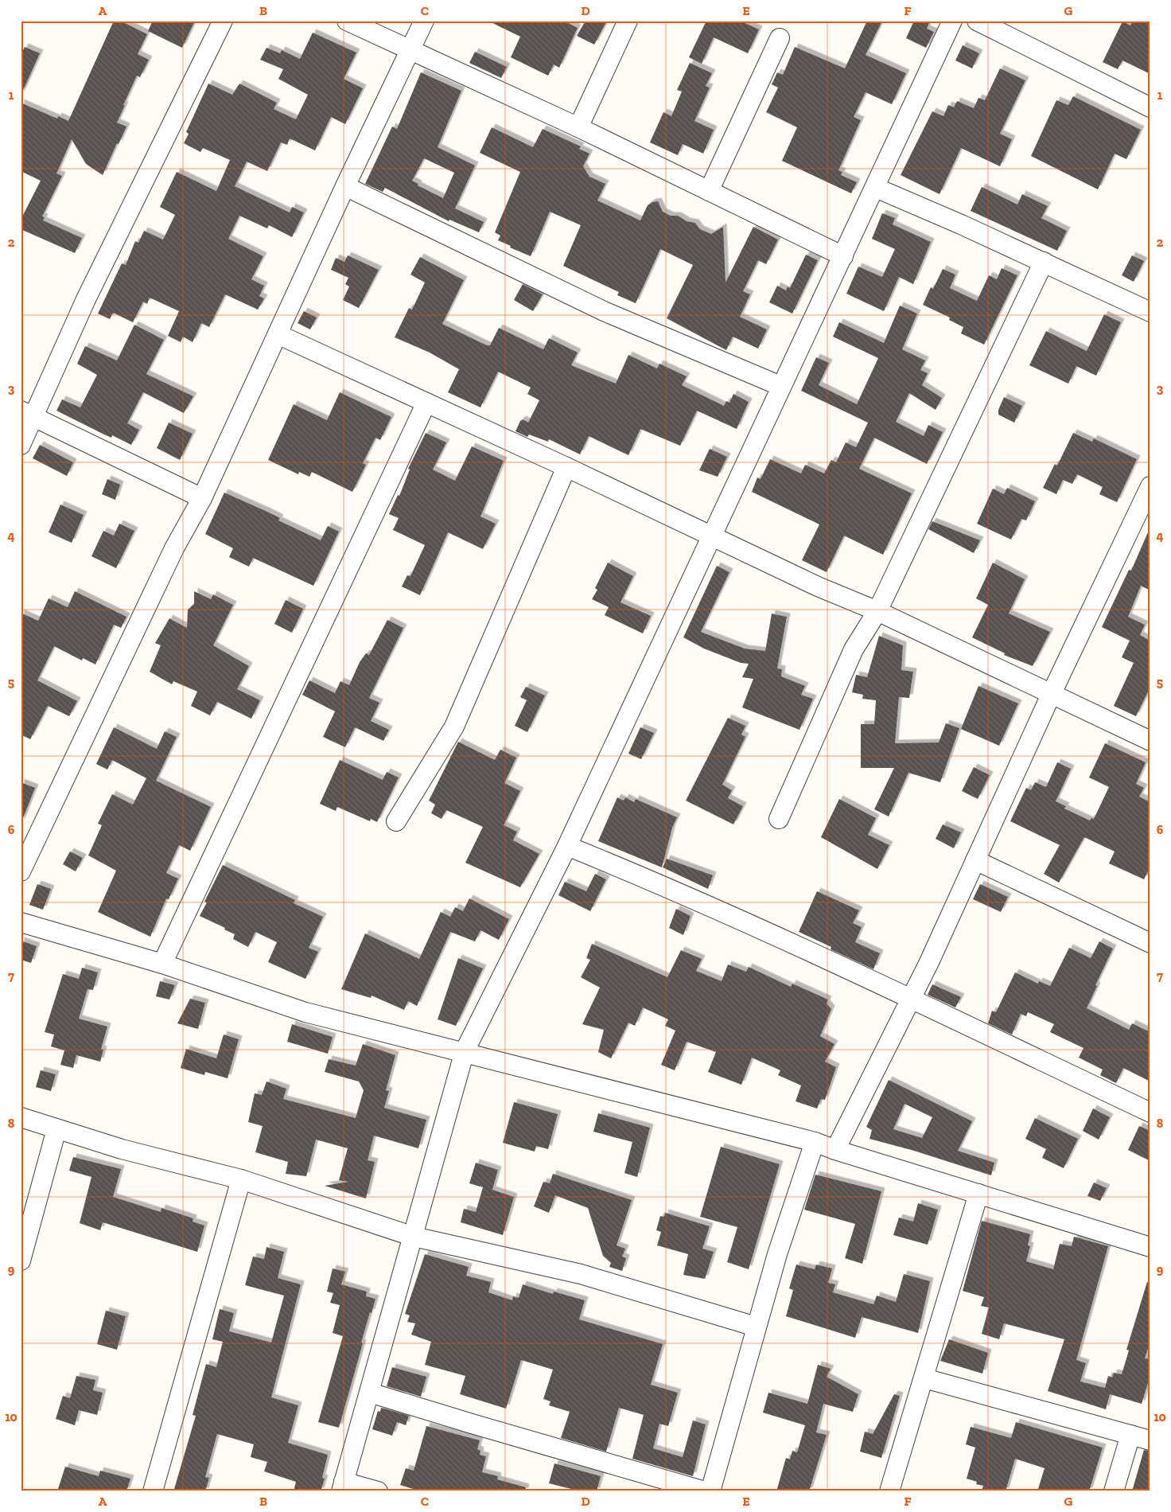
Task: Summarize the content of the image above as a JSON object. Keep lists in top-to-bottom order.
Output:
{
  "grid": {
    "columns": [
      "A",
      "B",
      "C",
      "D",
      "E",
      "F",
      "G"
    ],
    "rows": [
      "1",
      "2",
      "3",
      "4",
      "5",
      "6",
      "7",
      "8",
      "9",
      "10"
    ]
  }
}
